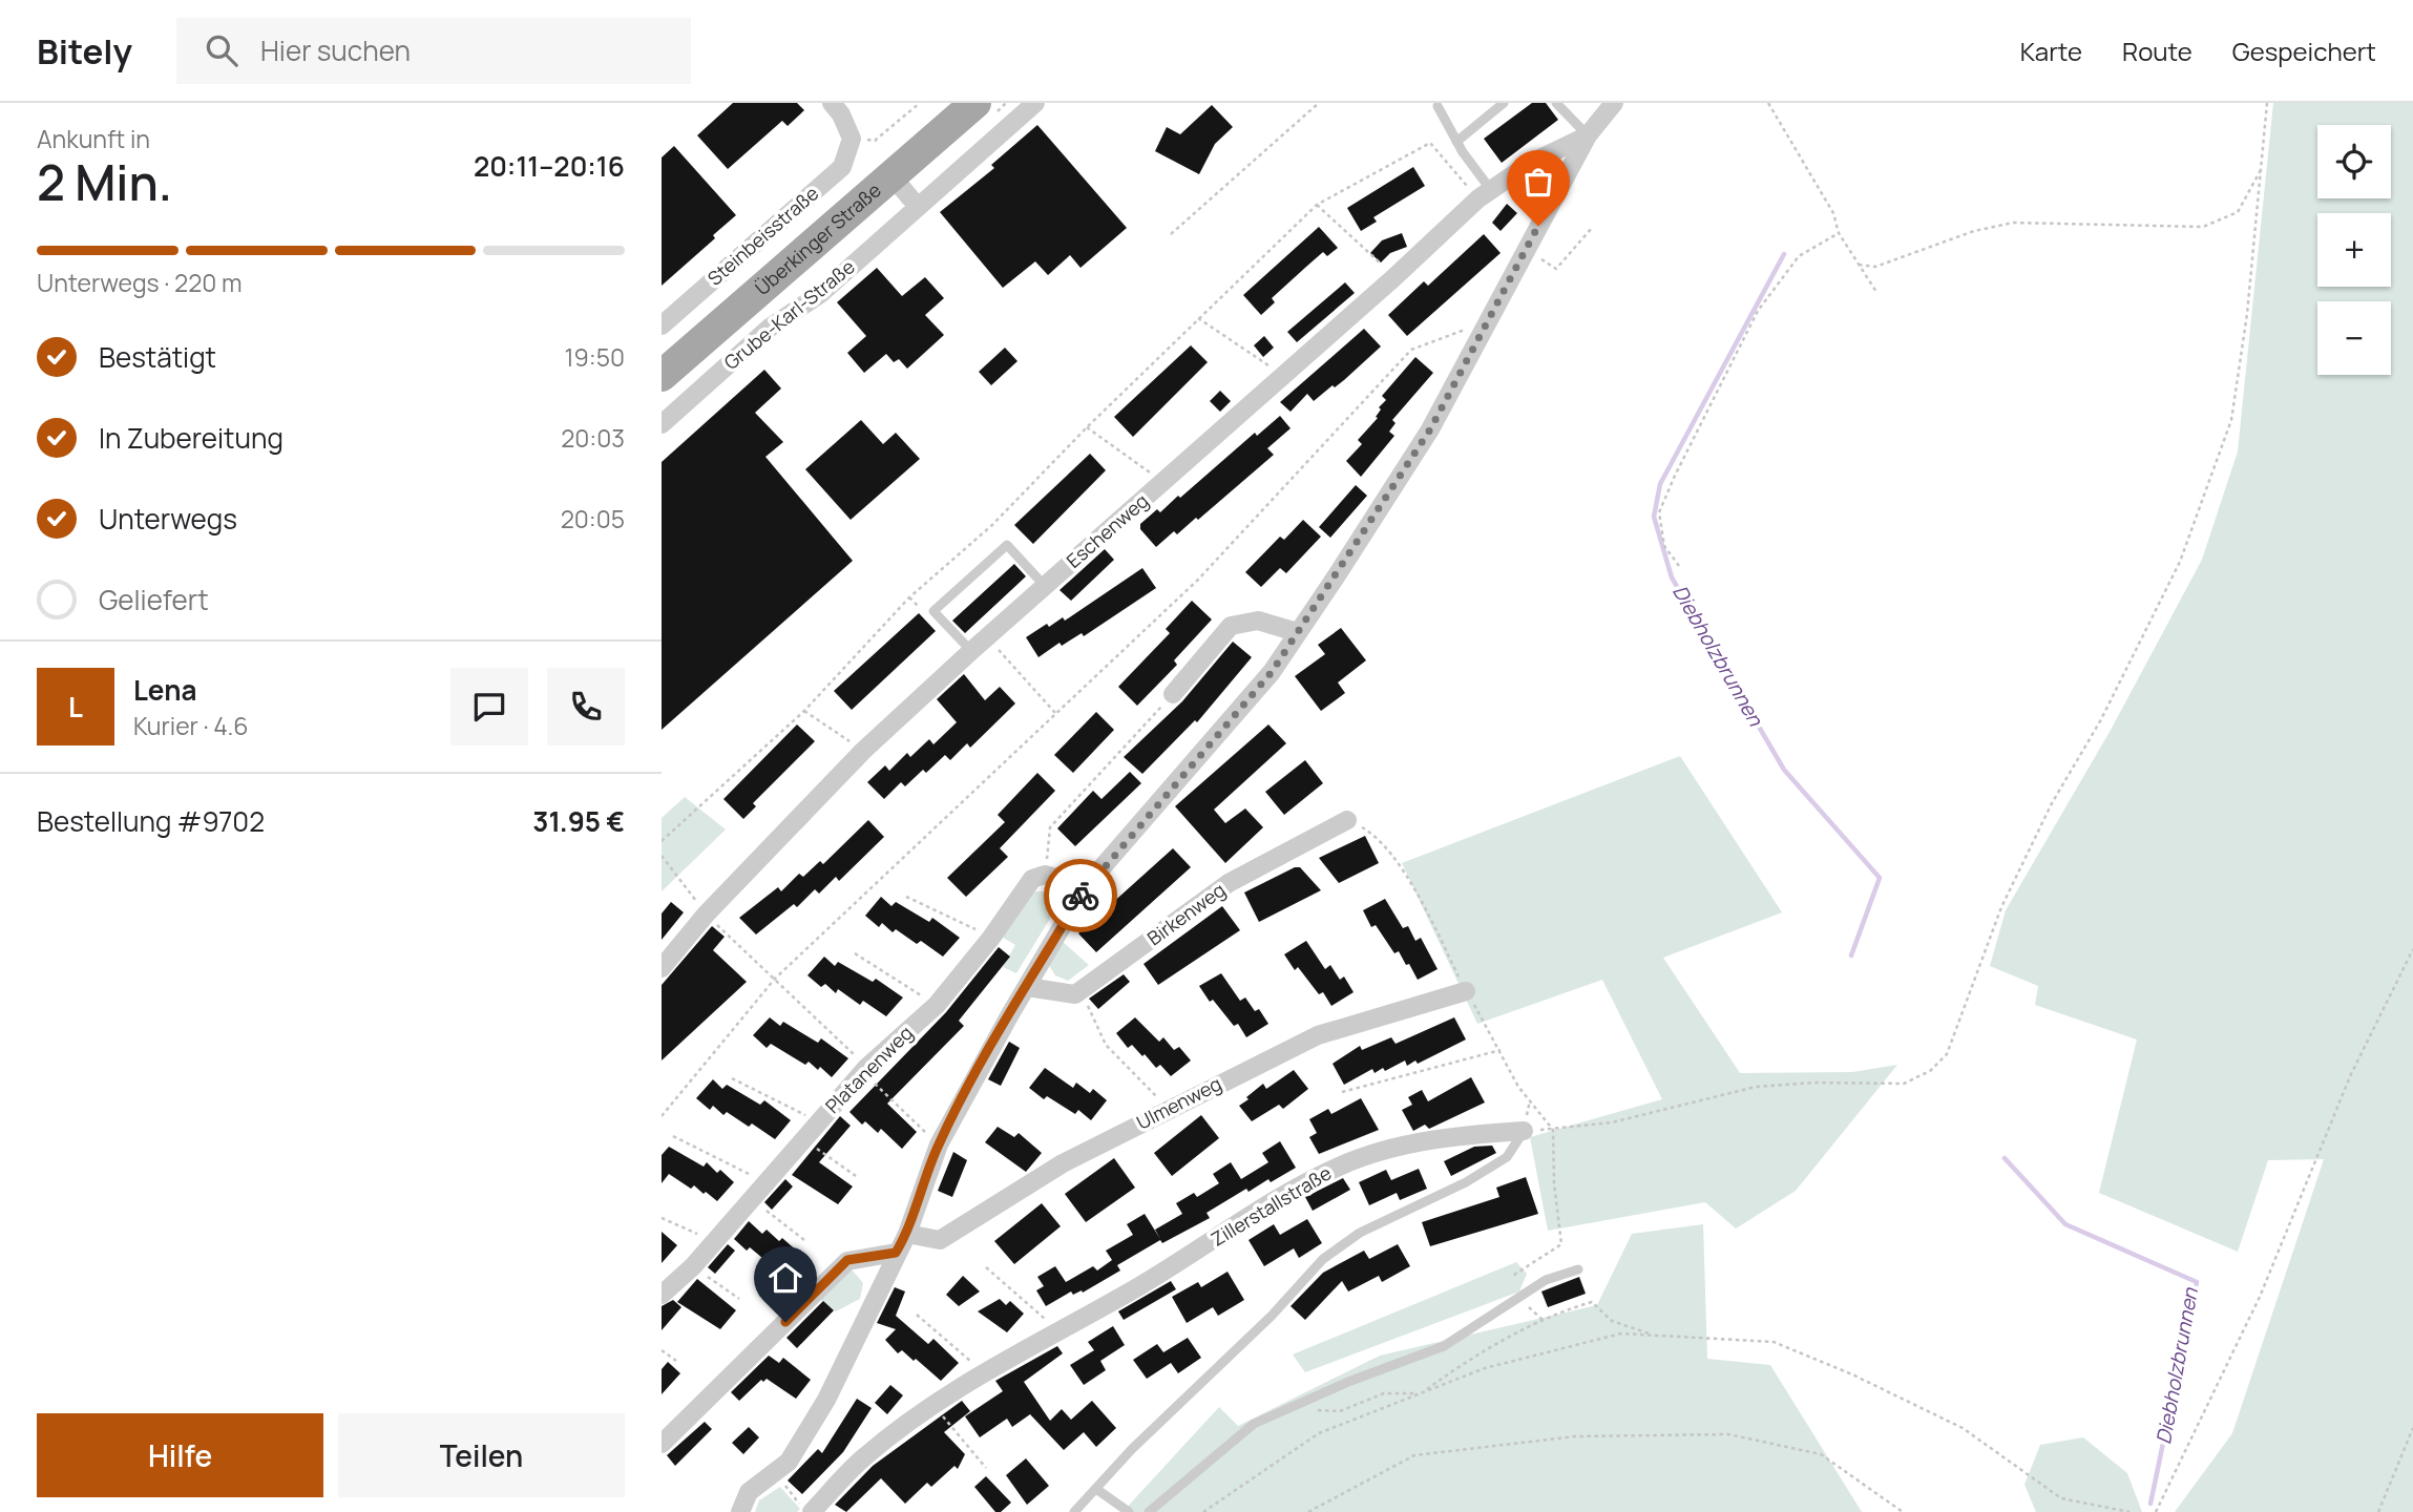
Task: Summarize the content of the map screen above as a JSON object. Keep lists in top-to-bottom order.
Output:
{
  "streets": {
    "main road": ["Überkinger Straße"],
    "street": [
      "Steinbeisstraße",
      "Grube-Karl-Straße",
      "Eschenweg",
      "Birkenweg",
      "Platanenweg",
      "Ulmenweg",
      "Zillerstallstraße"
    ]
  },
  "water": ["Diebholzbrunnen"],
  "page": {
    "header": "Bitely",
    "search": "Hier suchen",
    "nav": ["Karte", "Route", "Gespeichert"],
    "heading": ["2 Min.", "Ankunft in", "20:11–20:16"],
    "panel": [
      "Lena",
      "Kurier · 4.6",
      "Bestellung #9702",
      "31.95 €"
    ],
    "map_buttons": ["+", "−"],
    "bar": "Unterwegs · 220 m",
    "list": [
      ["Bestätigt", "19:50"],
      ["In Zubereitung", "20:03"],
      ["Unterwegs", "20:05"],
      "Geliefert"
    ],
    "round": "L",
    "buttons": ["Hilfe", "Teilen"]
  }
}
